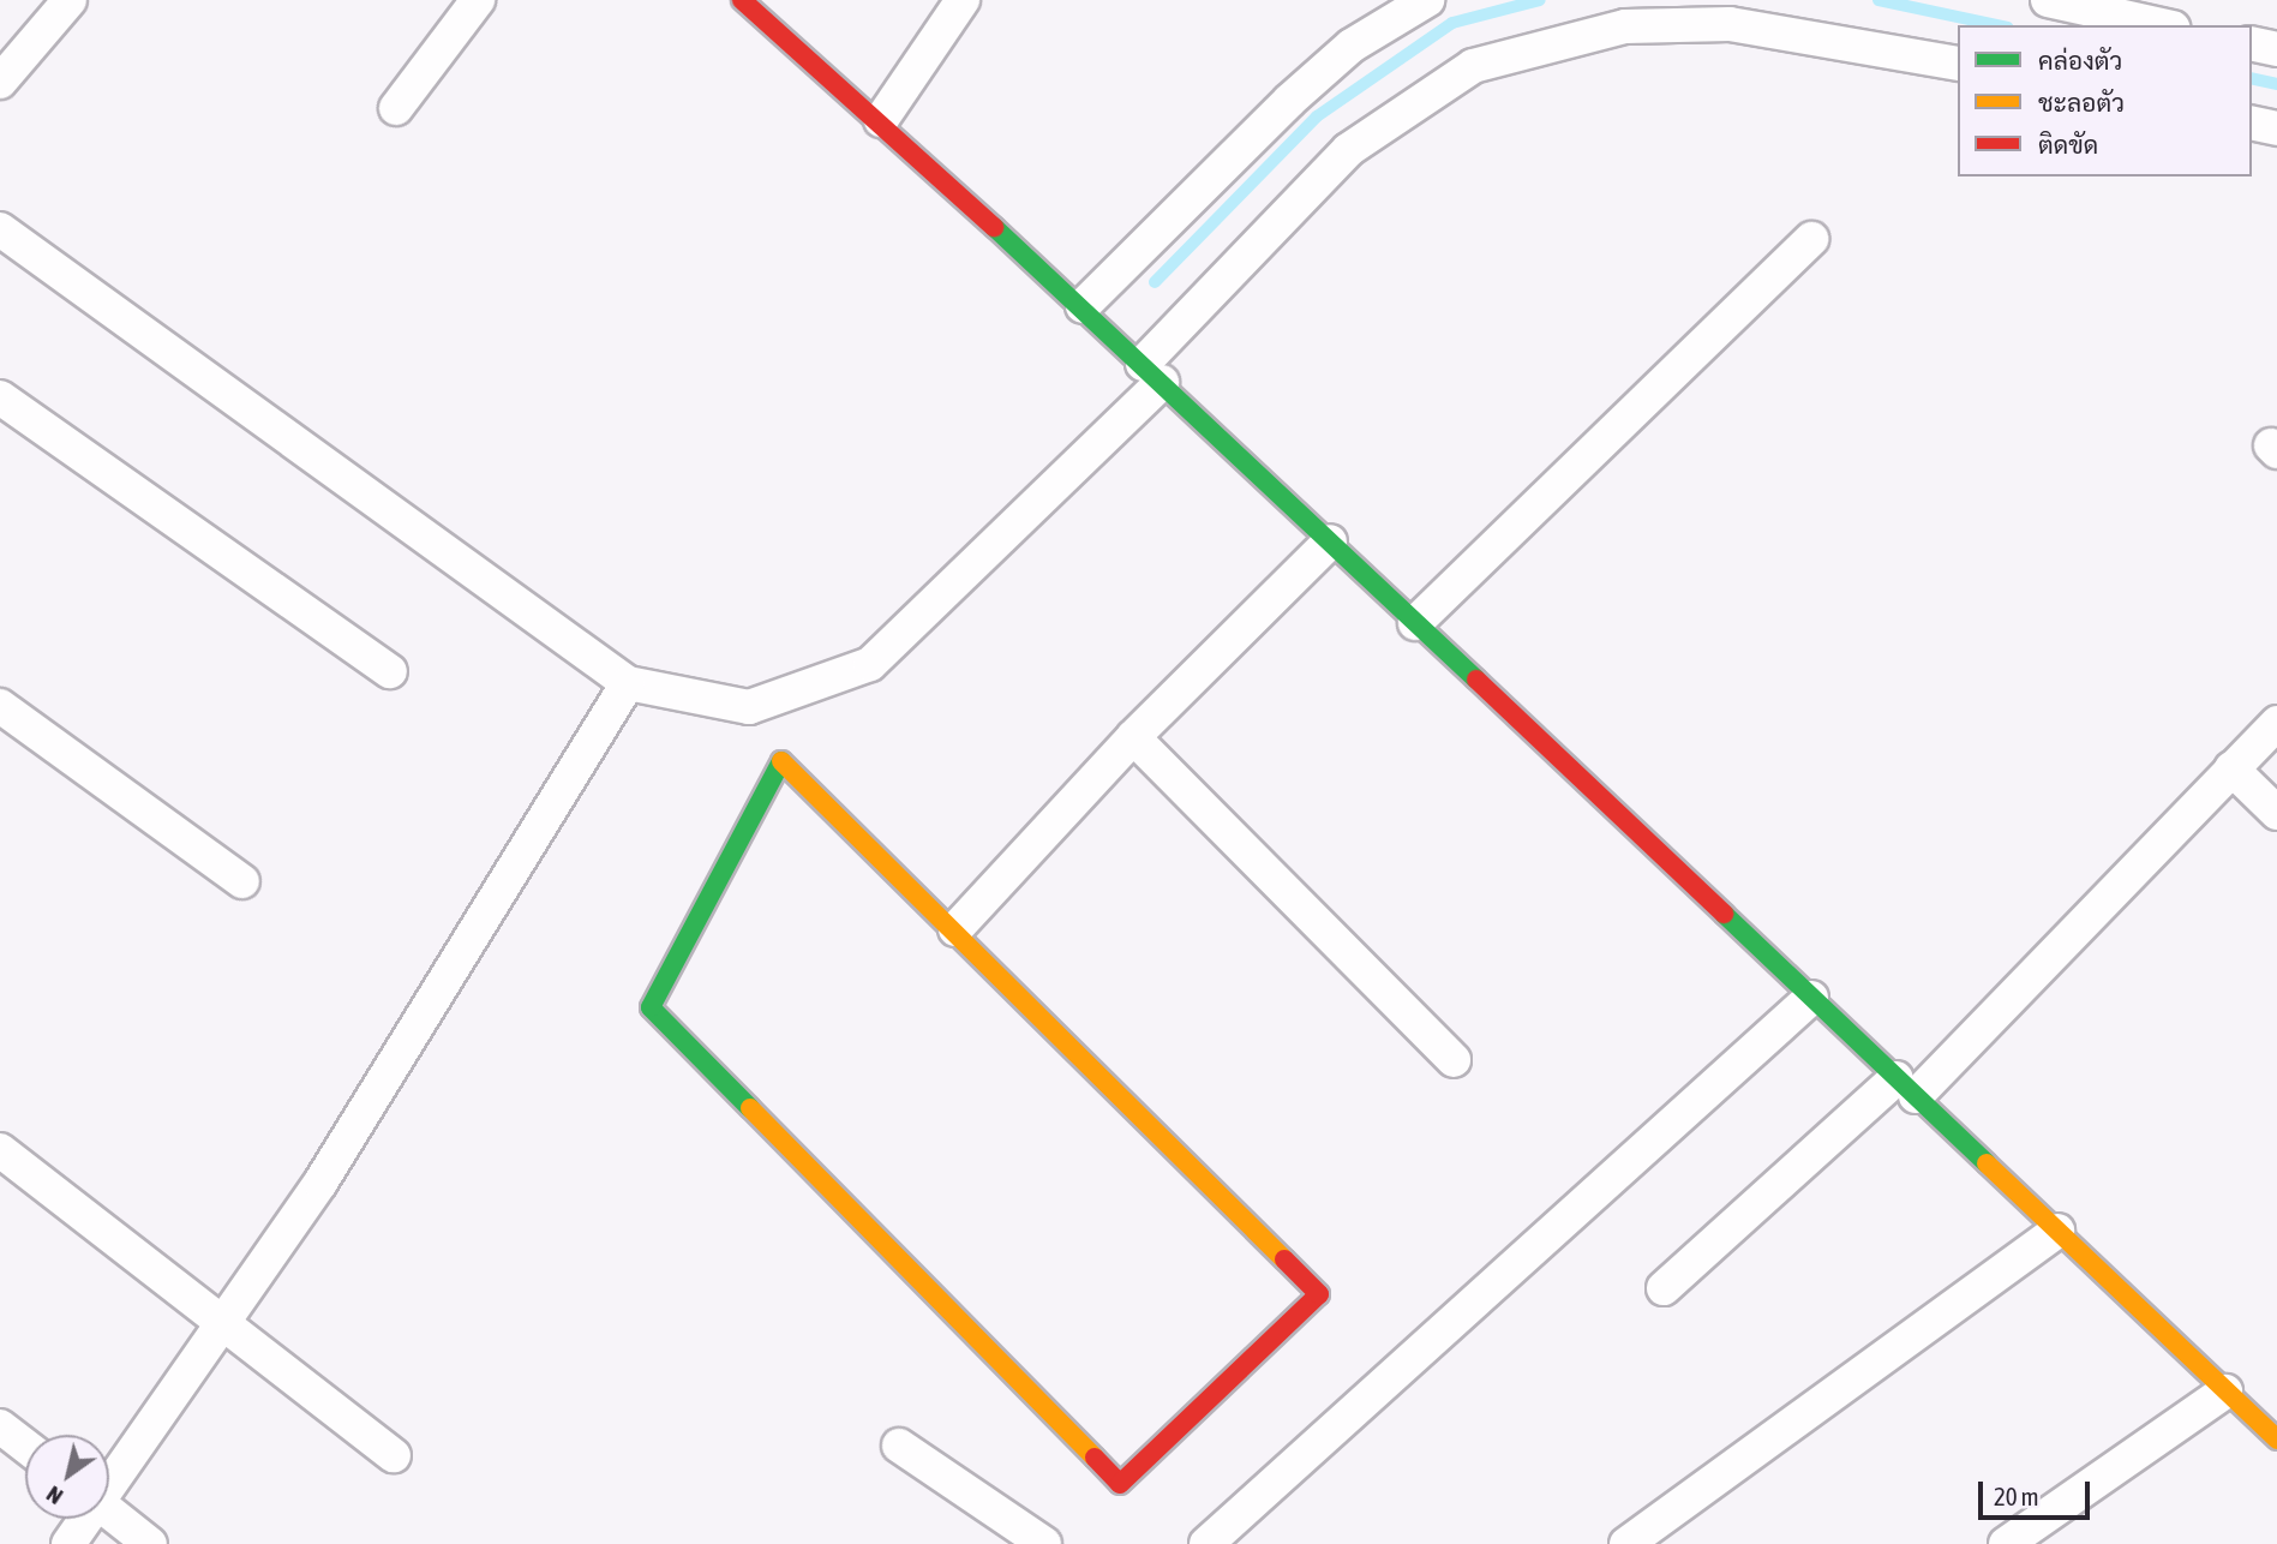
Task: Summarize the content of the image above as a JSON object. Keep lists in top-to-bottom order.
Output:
{
  "legend": ["คล่องตัว", "ชะลอตัว", "ติดขัด"],
  "scale_bar": "20 m",
  "north": "bottom left"
}
